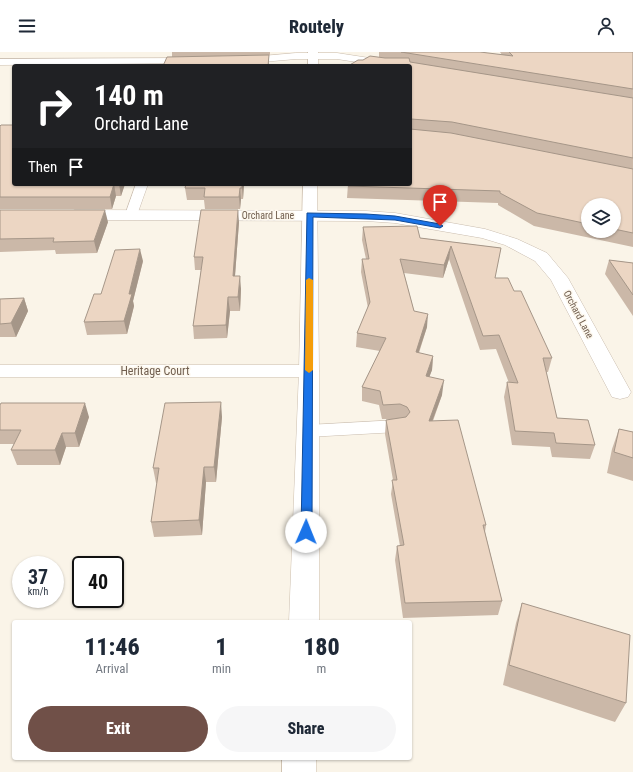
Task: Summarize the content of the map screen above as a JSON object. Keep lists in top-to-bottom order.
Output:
{
  "streets": {
    "street": ["Orchard Lane", "Heritage Court"]
  },
  "page": {
    "header": "Routely",
    "turn": ["140 m", "Orchard Lane"],
    "then": "Then",
    "speed": "37 km/h",
    "limit": "40",
    "eta": [
      "11:46",
      "Arrival",
      "1",
      "min",
      "180",
      "m"
    ],
    "buttons": ["Exit", "Share"]
  }
}
